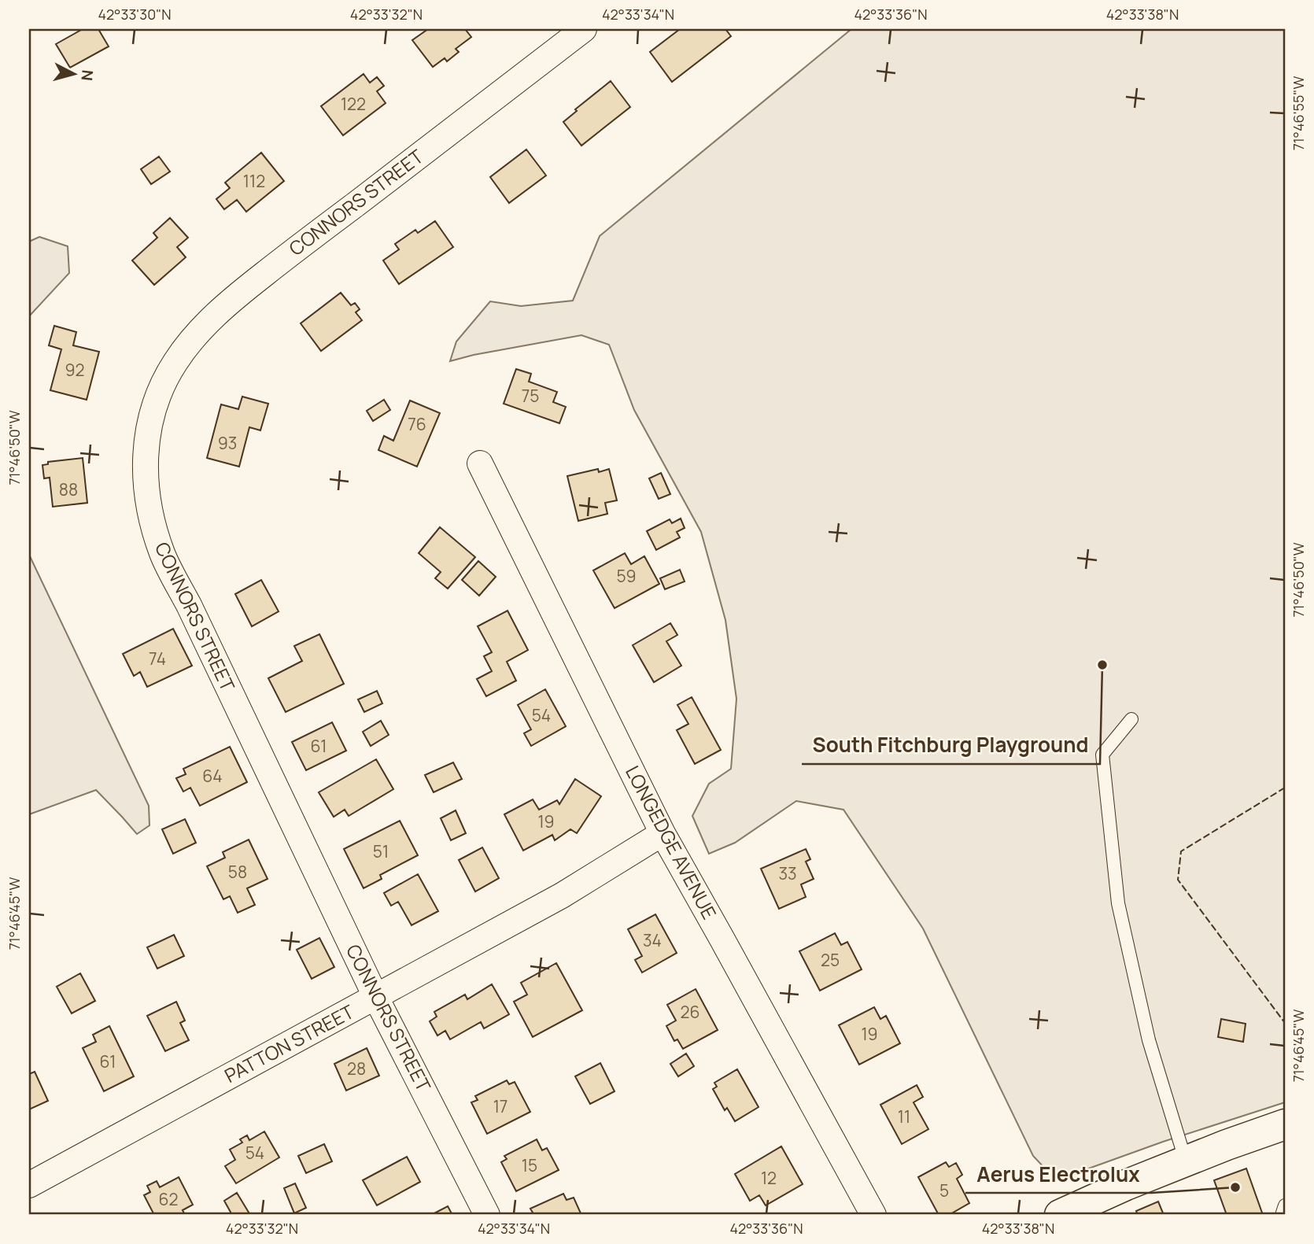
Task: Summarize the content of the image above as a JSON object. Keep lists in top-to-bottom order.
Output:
{
  "streets": {
    "street": ["CONNORS STREET", "LONGEDGE AVENUE", "PATTON STREET"]
  },
  "crossings": [
    ["CONNORS STREET", "PATTON STREET"],
    ["LONGEDGE AVENUE", "PATTON STREET"]
  ],
  "places": ["South Fitchburg Playground", "Aerus Electrolux"],
  "house_numbers": [
    "122",
    "112",
    "92",
    "75",
    "76",
    "93",
    "88",
    "59",
    "74",
    "54",
    "61",
    "64",
    "19",
    "51",
    "58",
    "33",
    "34",
    "25",
    "26",
    "19",
    "61",
    "28",
    "17",
    "11",
    "54",
    "15",
    "12",
    "5",
    "62"
  ],
  "north": "right",
  "coordinates": [
    "42°33'30\"N",
    "42°33'32\"N",
    "42°33'34\"N",
    "42°33'36\"N",
    "42°33'38\"N",
    "71°46'55\"W",
    "71°46'50\"W",
    "71°46'45\"W"
  ]
}
